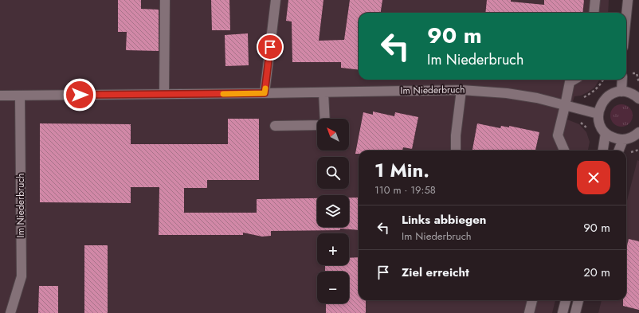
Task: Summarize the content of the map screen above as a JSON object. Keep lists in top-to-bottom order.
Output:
{
  "streets": {
    "street": ["Im Niederbruch"]
  },
  "north": "top left",
  "page": {
    "turn": ["90 m", "Im Niederbruch"],
    "map_buttons": ["+", "−"],
    "heading": ["1 Min.", "110 m · 19:58"],
    "list": [
      {
        "name": "Links abbiegen",
        "note": "Im Niederbruch",
        "value": "90 m"
      },
      {
        "name": "Ziel erreicht",
        "value": "20 m"
      }
    ]
  }
}
